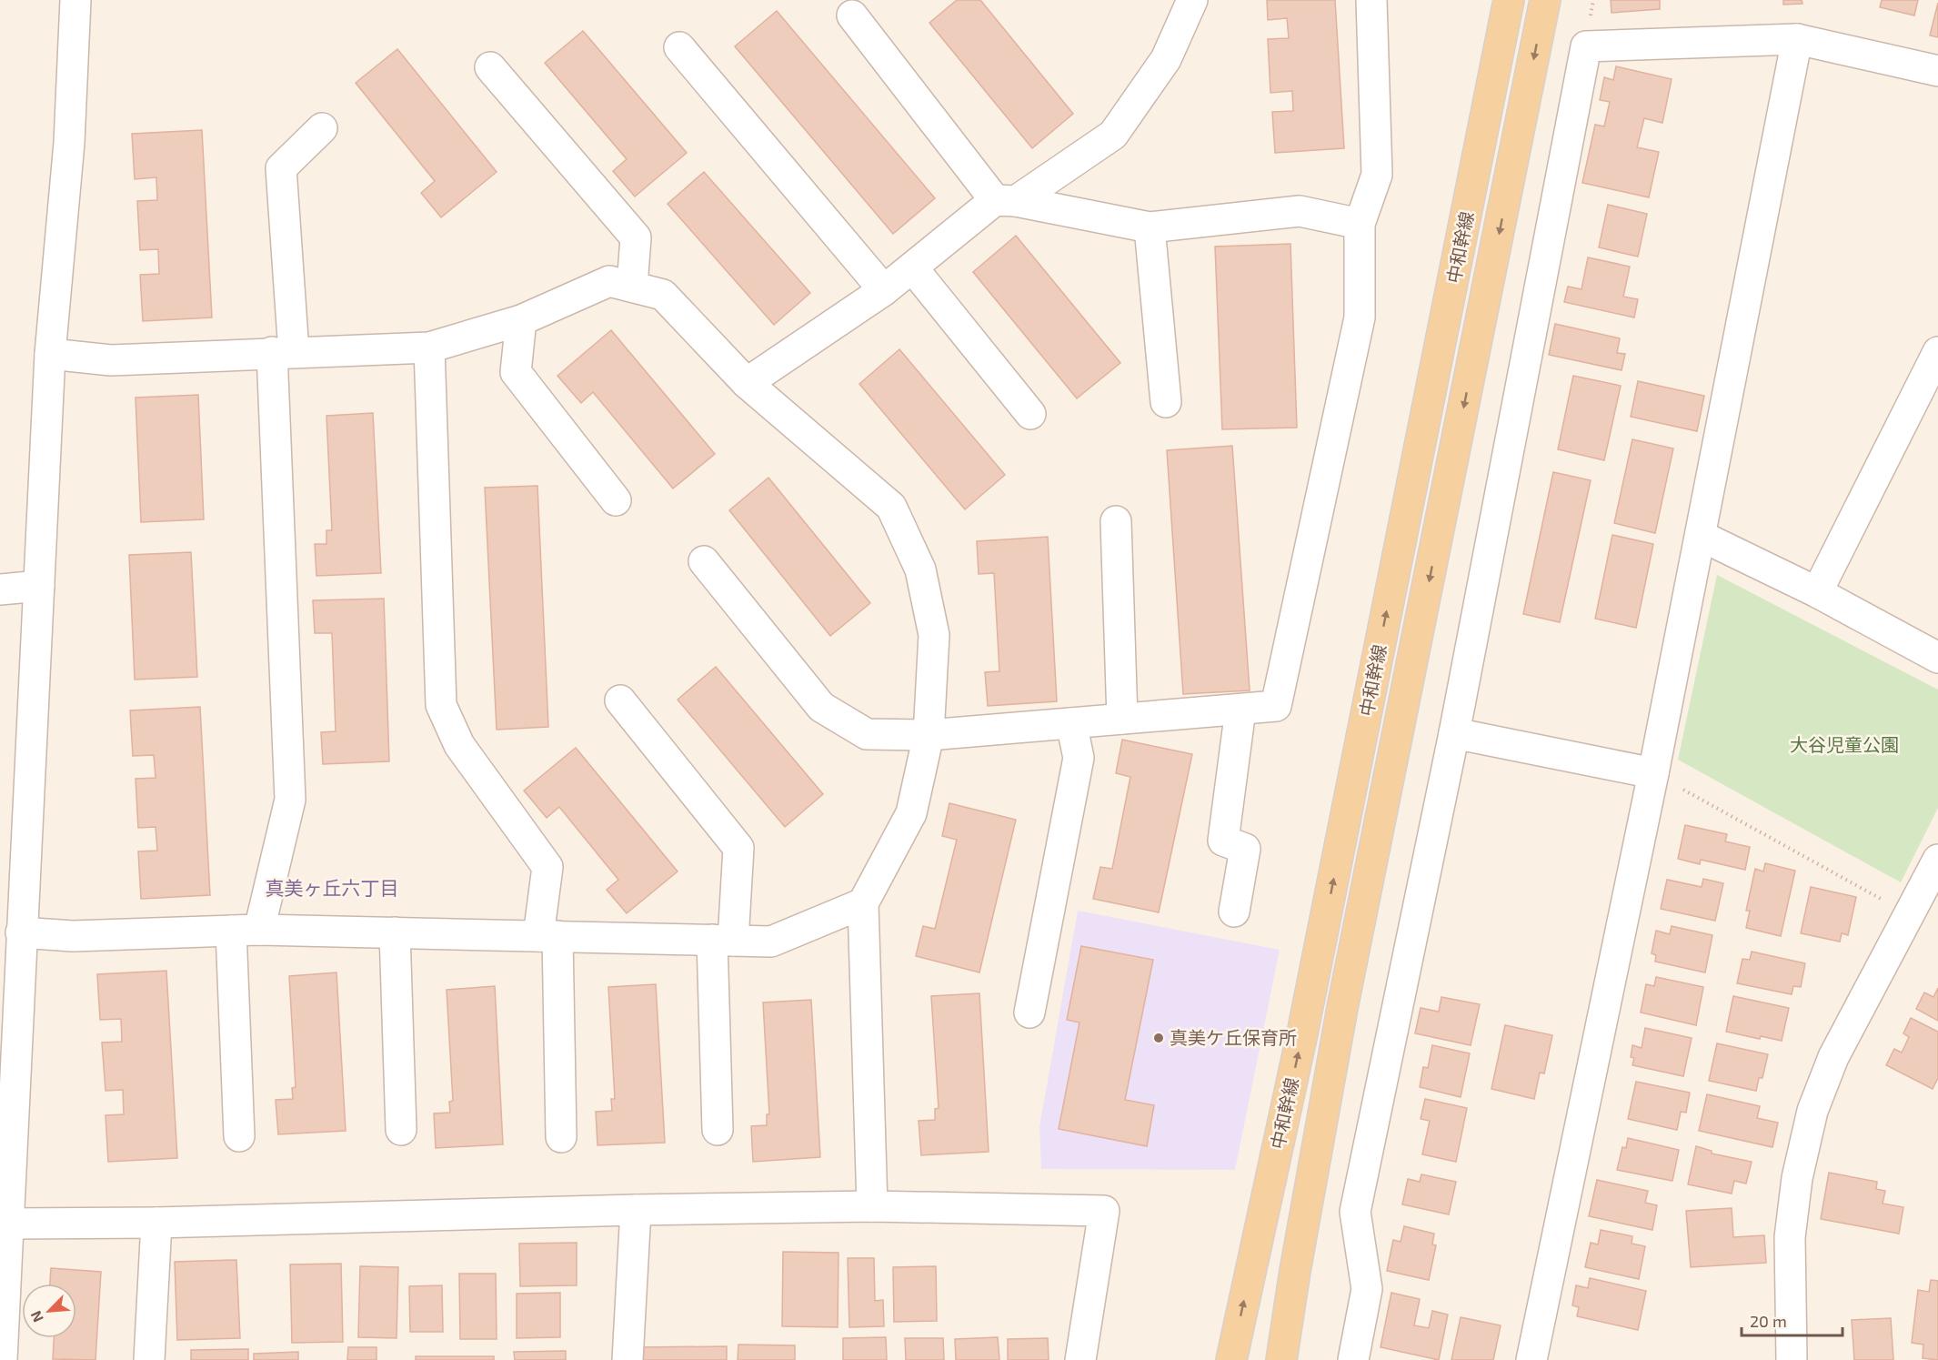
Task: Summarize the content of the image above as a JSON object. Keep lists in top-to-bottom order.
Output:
{
  "streets": {
    "main road": ["中和幹線"]
  },
  "districts": ["真美ヶ丘六丁目"],
  "parks": ["大谷児童公園"],
  "places": ["真美ケ丘保育所"],
  "scale_bar": "20 m",
  "north": "bottom left"
}
